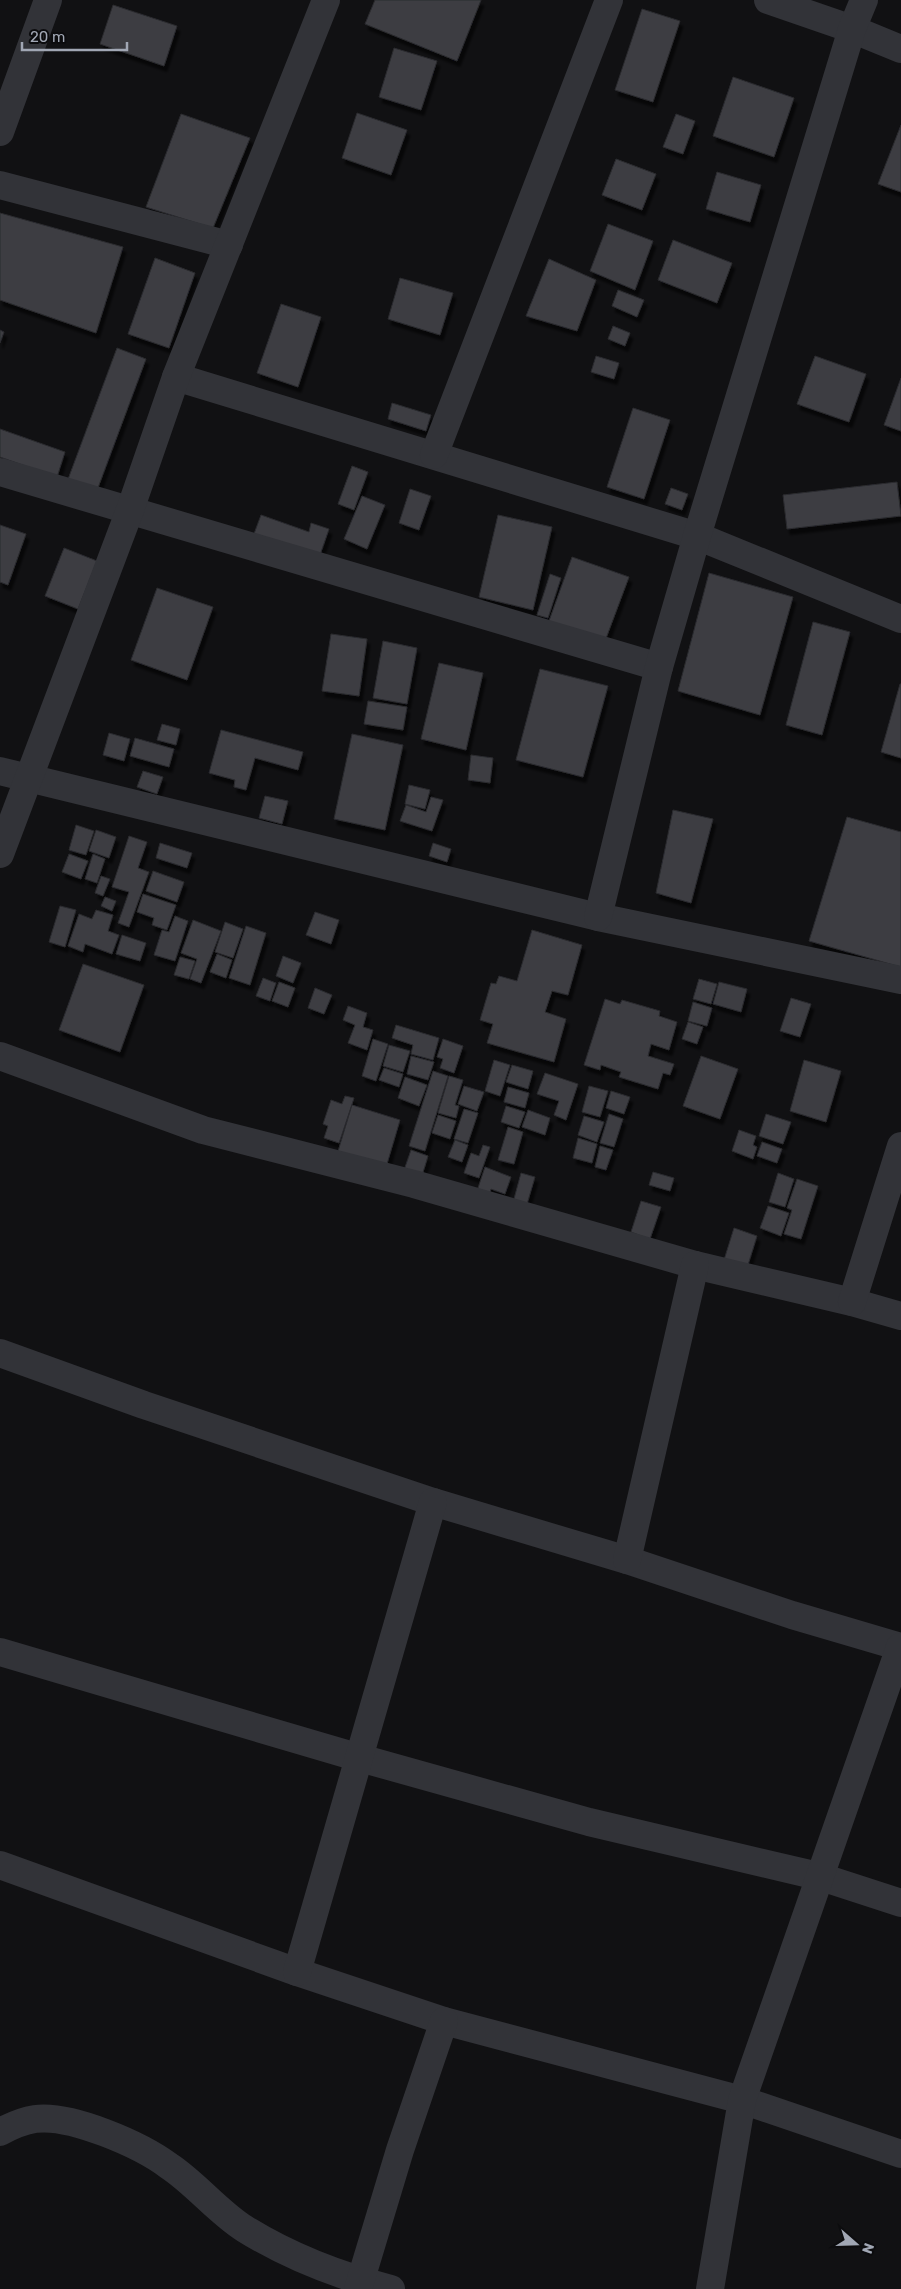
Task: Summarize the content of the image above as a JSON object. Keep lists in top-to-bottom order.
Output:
{
  "scale_bar": "20 m",
  "north": "right"
}
